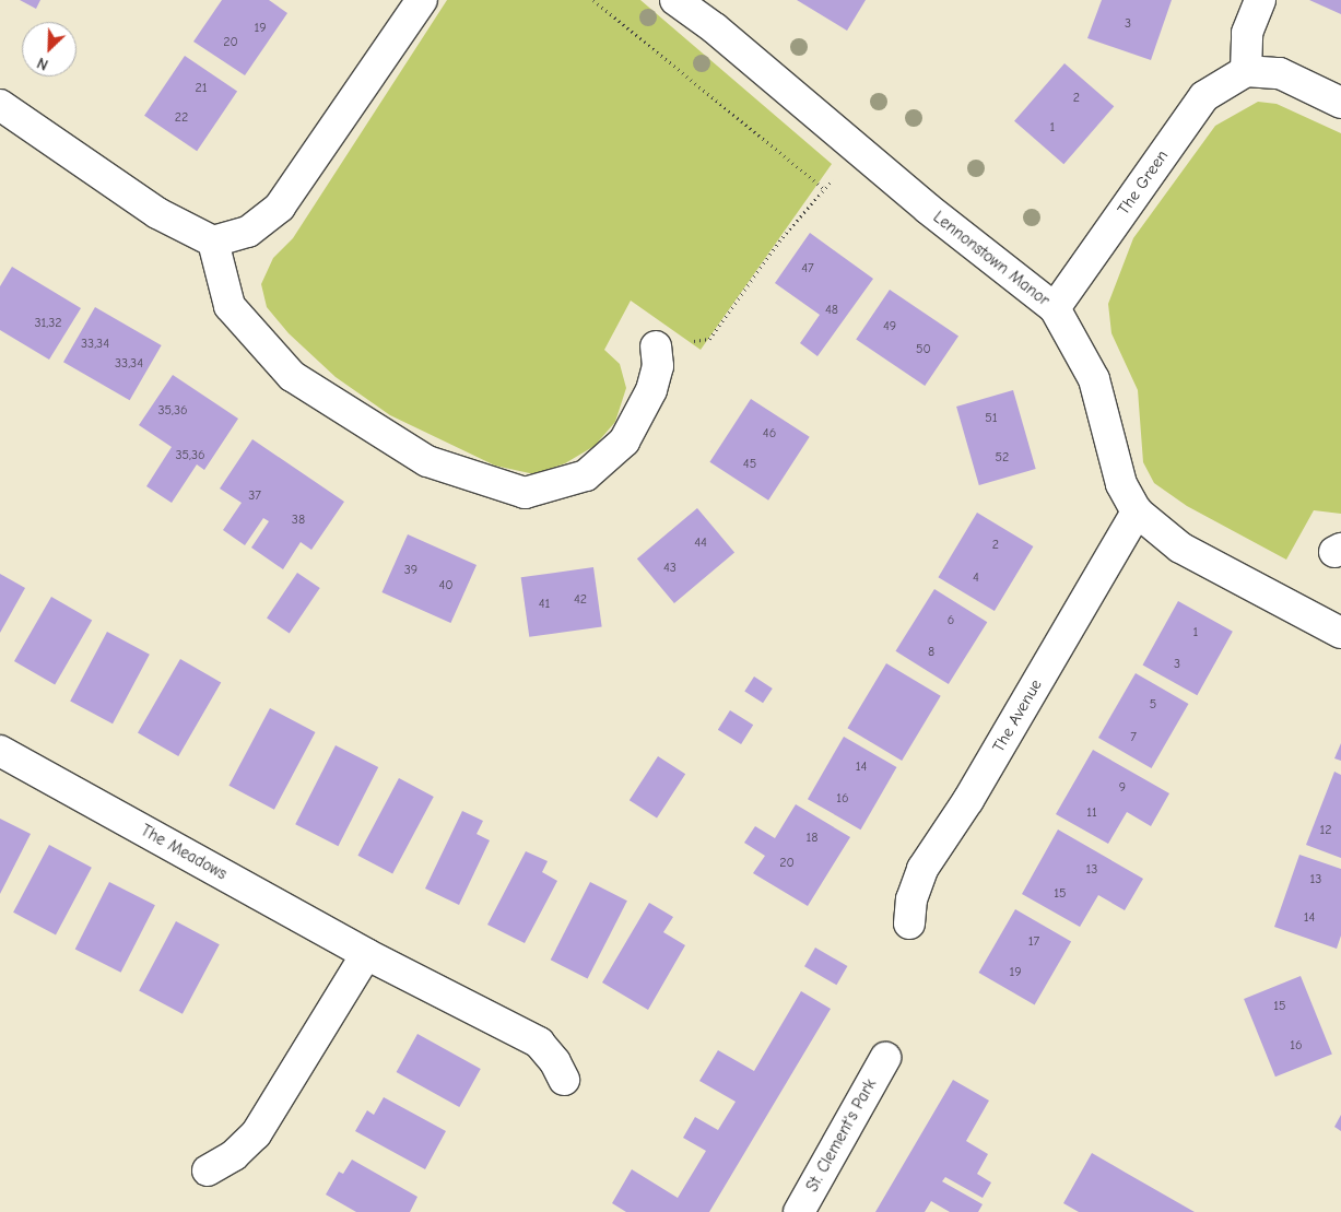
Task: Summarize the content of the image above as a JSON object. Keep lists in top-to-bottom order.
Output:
{
  "streets": {
    "street": [
      "The Green",
      "Lennonstown Manor",
      "The Avenue",
      "The Meadows",
      "St. Clement's Park"
    ]
  },
  "crossings": [
    ["The Green", "Lennonstown Manor"],
    ["Lennonstown Manor", "The Avenue"]
  ],
  "house_numbers": [
    "3",
    "19",
    "20",
    "21",
    "2",
    "22",
    "1",
    "47",
    "48",
    "31,32",
    "49",
    "33,34",
    "50",
    "33,34",
    "35,36",
    "51",
    "46",
    "35,36",
    "52",
    "45",
    "37",
    "38",
    "44",
    "2",
    "43",
    "39",
    "4",
    "40",
    "42",
    "41",
    "6",
    "1",
    "8",
    "3",
    "5",
    "7",
    "14",
    "9",
    "16",
    "11",
    "12",
    "18",
    "20",
    "13",
    "13",
    "15",
    "14",
    "17",
    "19",
    "15",
    "16"
  ],
  "north": "bottom left"
}
